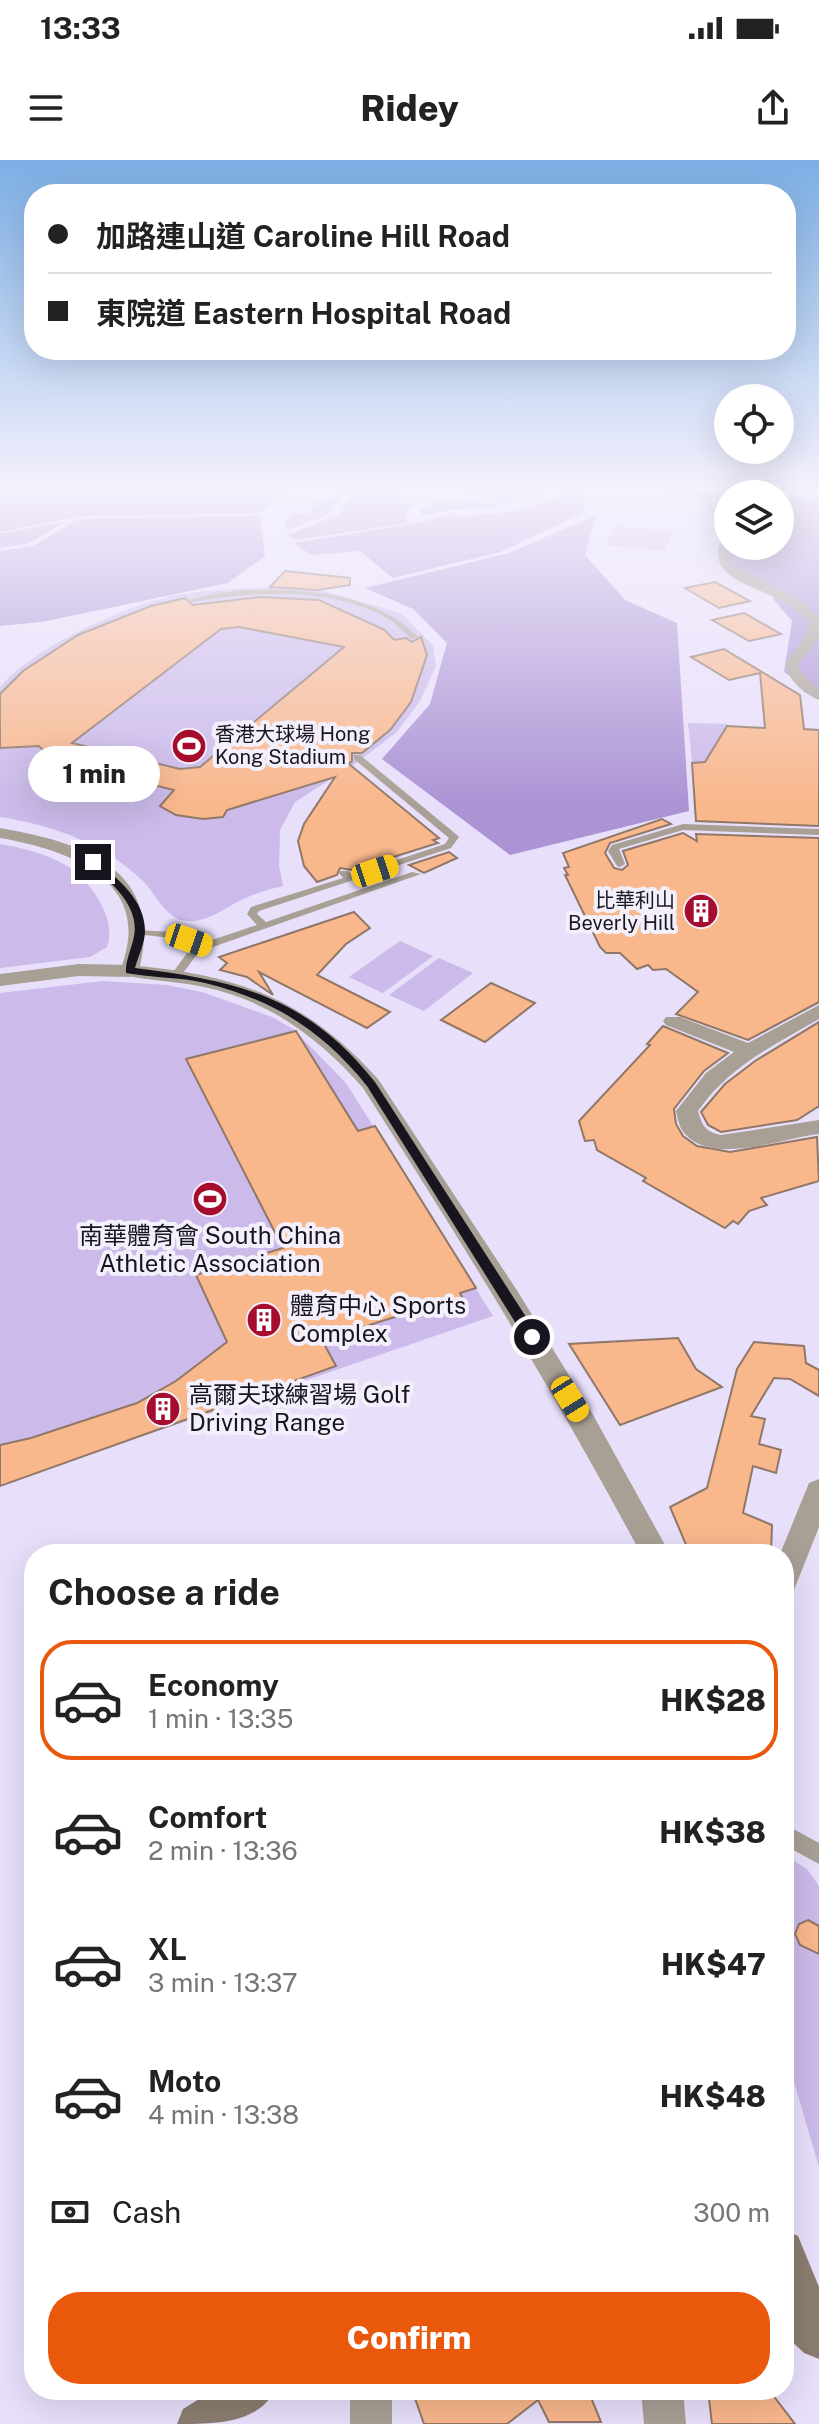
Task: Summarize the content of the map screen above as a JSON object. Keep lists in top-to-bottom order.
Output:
{
  "places": {
    "sports": ["香港大球場 Hong Kong Stadium", "南華體育會 South China Athletic Association"],
    "building": ["比華利山 Beverly Hill", "體育中心 Sports Complex", "高爾夫球練習場 Golf Driving Range"]
  },
  "page": {
    "status": "13:33",
    "header": "Ridey",
    "banner": ["加路連山道 Caroline Hill Road", "東院道 Eastern Hospital Road"],
    "bubble": "1 min",
    "heading": "Choose a ride",
    "list": [
      {
        "name": "Economy",
        "note": "1 min · 13:35",
        "value": "HK$28"
      },
      {
        "name": "Comfort",
        "note": "2 min · 13:36",
        "value": "HK$38"
      },
      {
        "name": "XL",
        "note": "3 min · 13:37",
        "value": "HK$47"
      },
      {
        "name": "Moto",
        "note": "4 min · 13:38",
        "value": "HK$48"
      }
    ],
    "pay": ["Cash", "300 m"],
    "buttons": "Confirm"
  }
}
